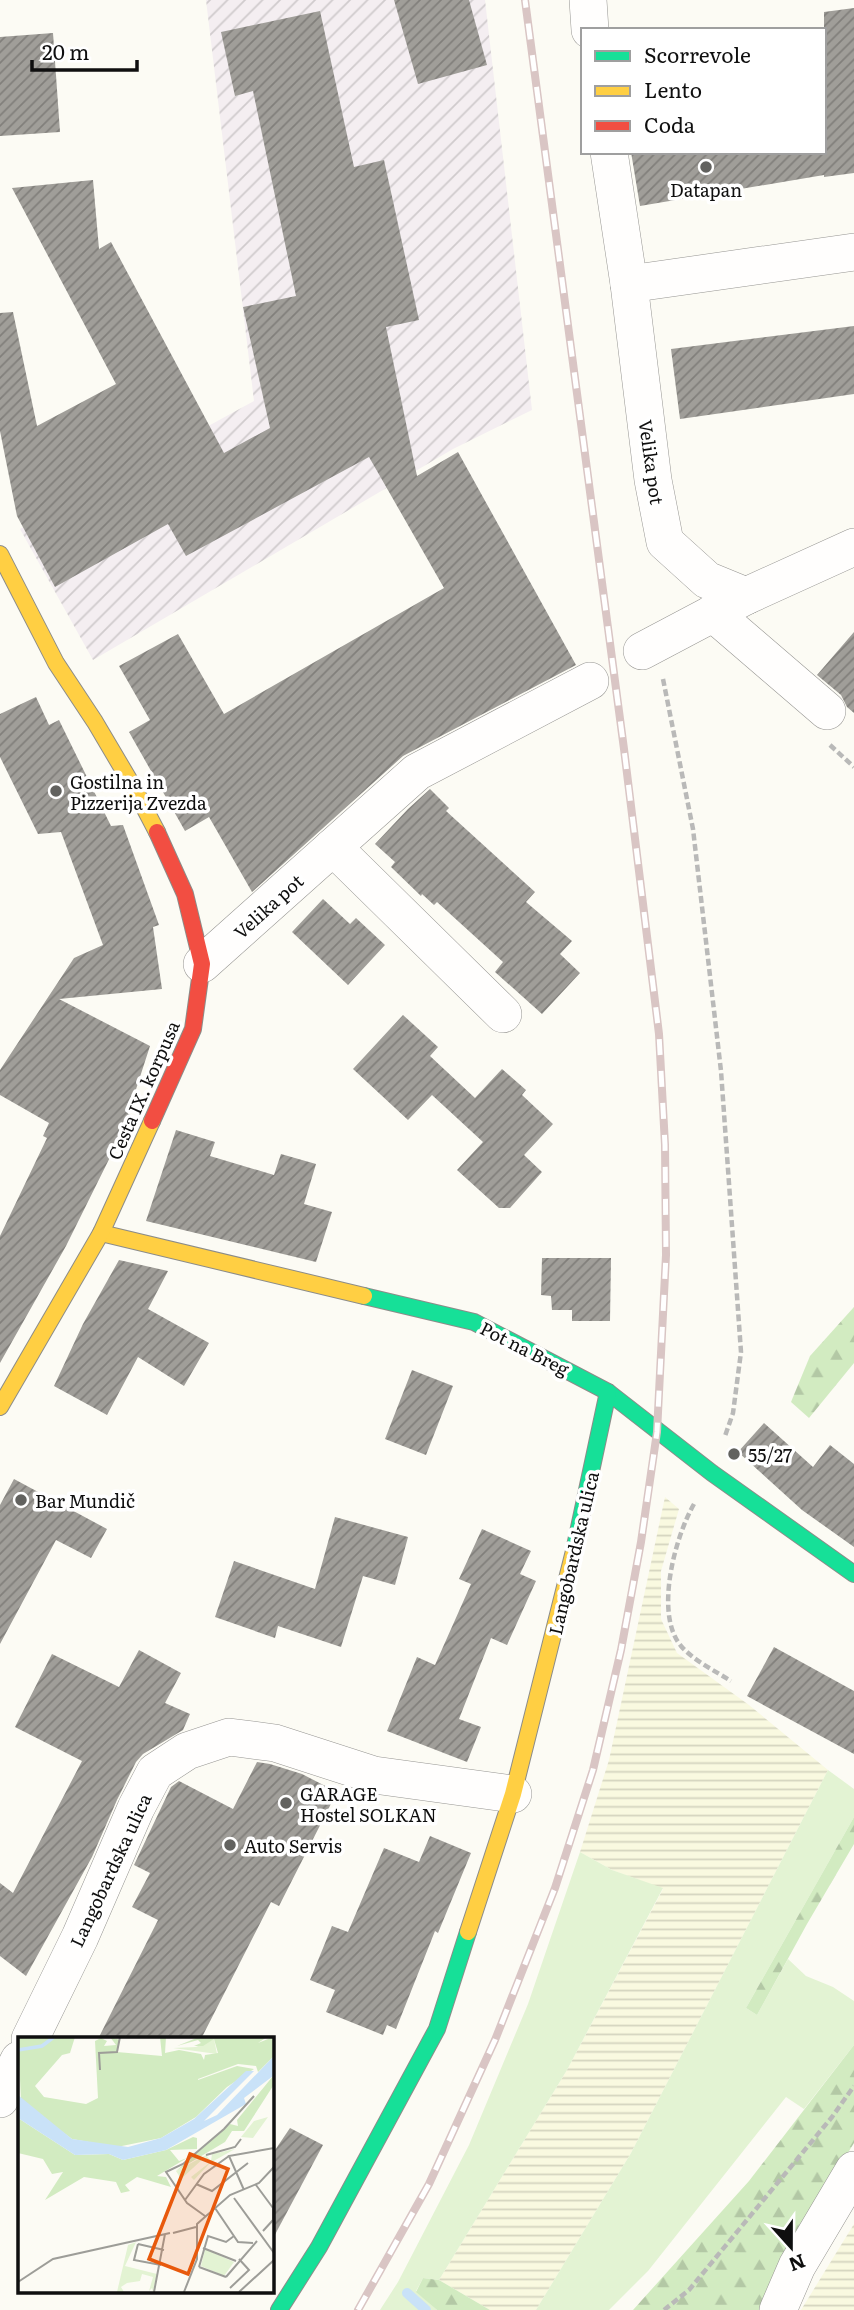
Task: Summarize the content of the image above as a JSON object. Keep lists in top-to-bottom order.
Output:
{
  "streets": {
    "street": [
      "Velika pot",
      "Cesta IX. korpusa",
      "Pot na Breg",
      "Langobardska ulica"
    ]
  },
  "crossings": [
    ["Velika pot", "Cesta IX. korpusa"],
    ["Cesta IX. korpusa", "Pot na Breg"],
    ["Pot na Breg", "Langobardska ulica"]
  ],
  "places": [
    "Datapan",
    "Gostilna in Pizzerija Zvezda",
    "55/27",
    "Bar Mundič",
    "GARAGE Hostel SOLKAN",
    "Auto Servis"
  ],
  "legend": ["Scorrevole", "Lento", "Coda"],
  "scale_bar": "20 m",
  "north": "bottom"
}
